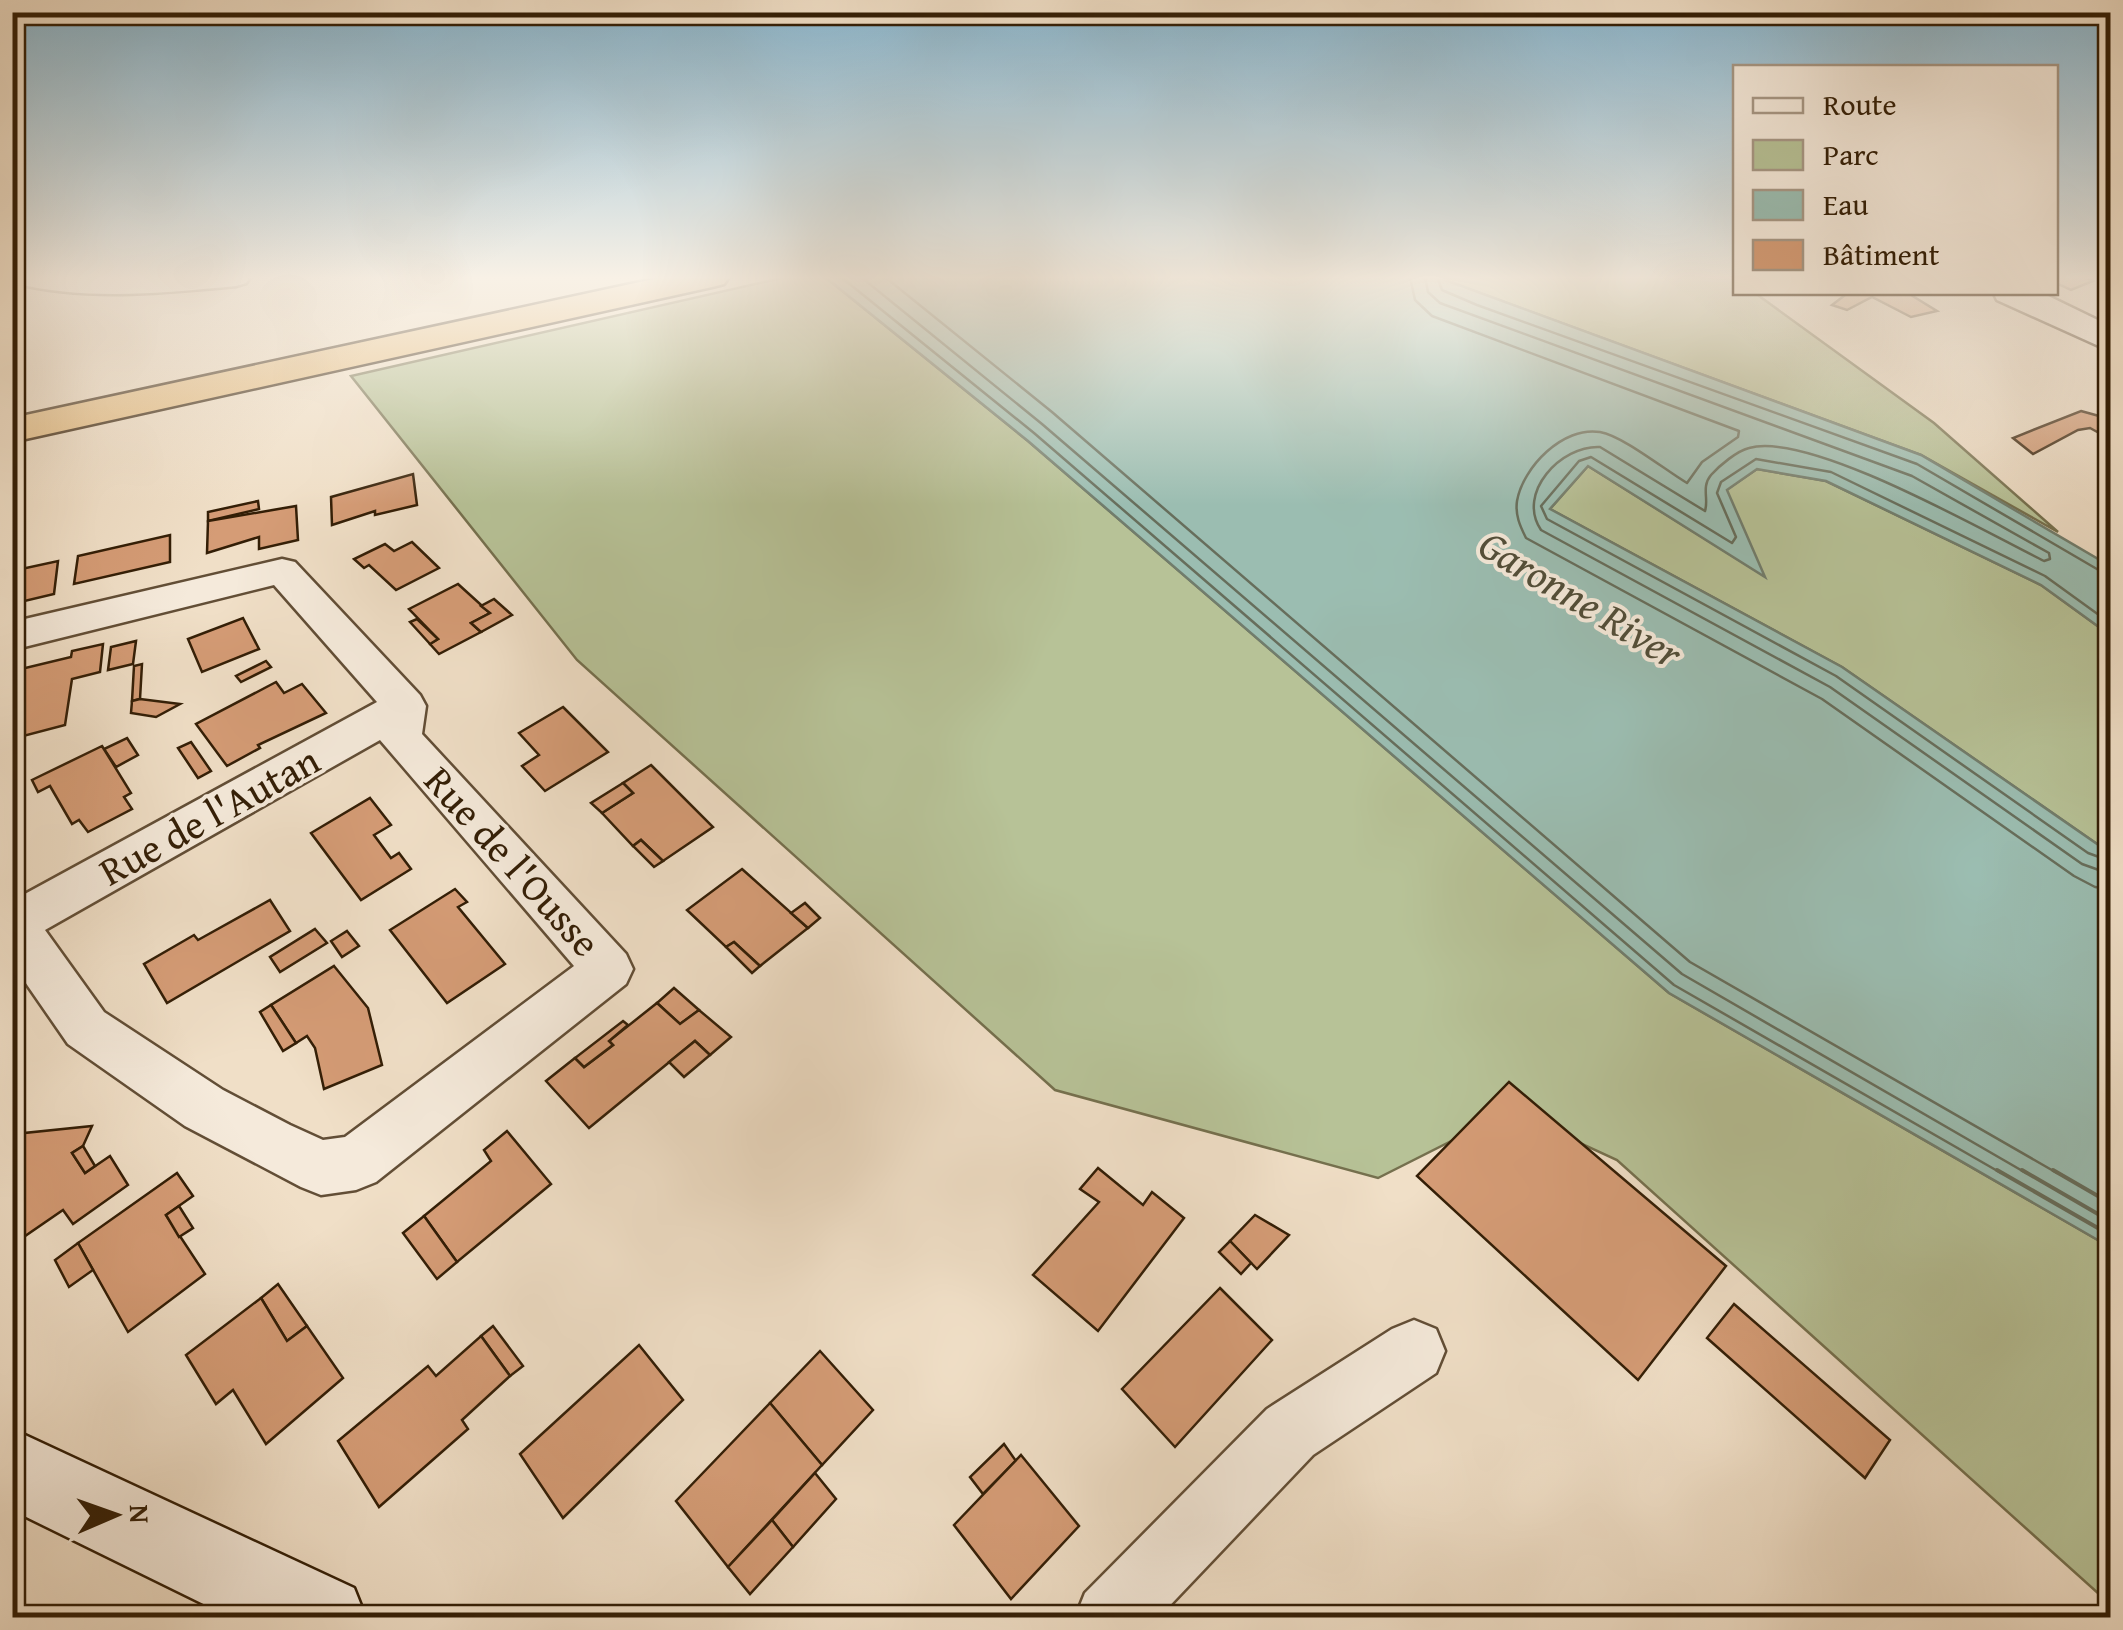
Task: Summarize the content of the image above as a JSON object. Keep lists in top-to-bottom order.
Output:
{
  "streets": {
    "street": ["Rue de l'Autan", "Rue de l'Ousse"]
  },
  "crossings": [
    ["Rue de l'Autan", "Rue de l'Ousse"]
  ],
  "water": ["Garonne River"],
  "legend": [
    "Route",
    "Parc",
    "Eau",
    "Bâtiment"
  ],
  "north": "right"
}
